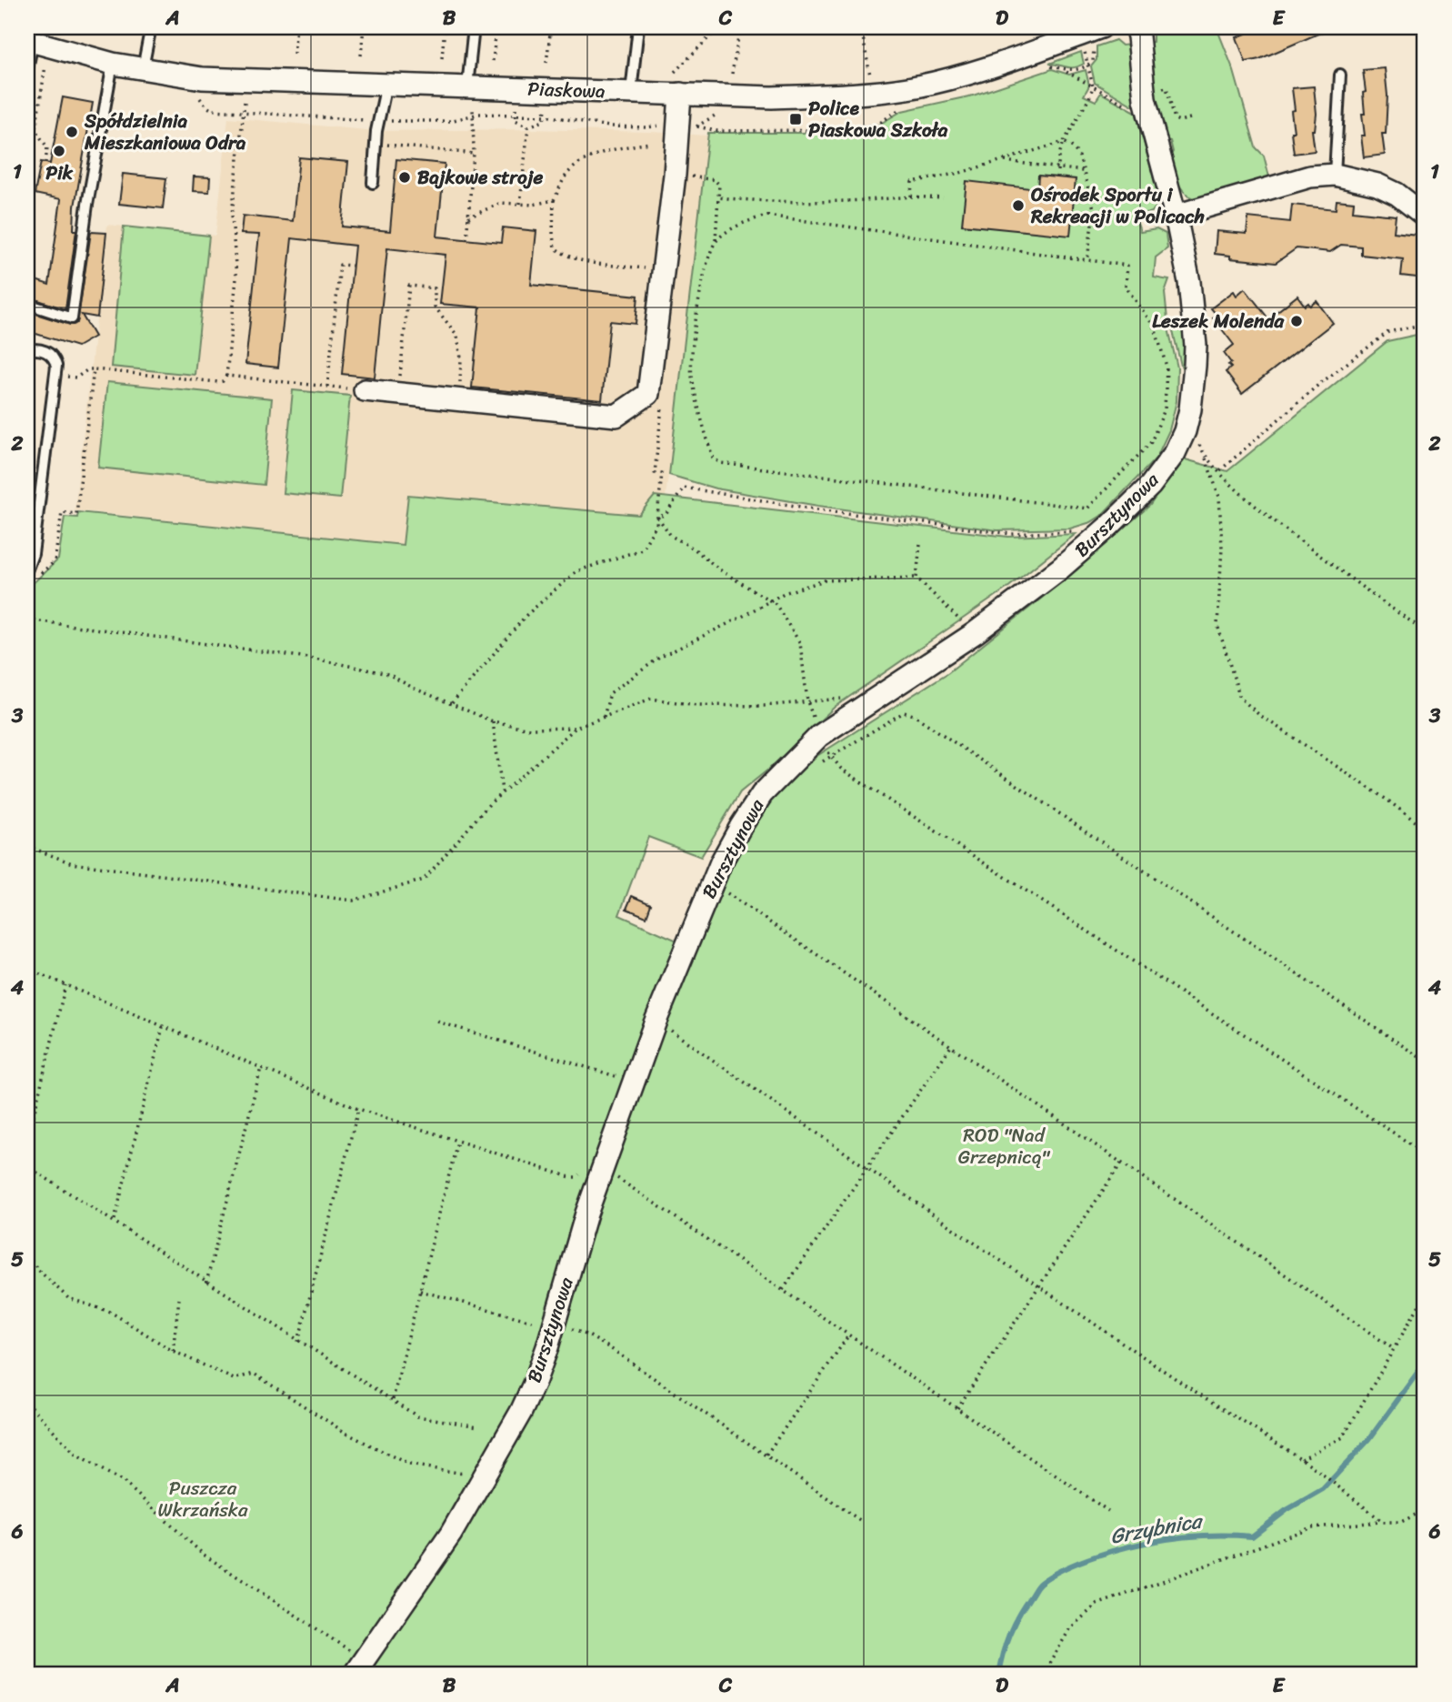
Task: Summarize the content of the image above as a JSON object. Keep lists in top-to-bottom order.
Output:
{
  "streets": {
    "street": ["Piaskowa", "Bursztynowa"]
  },
  "water": ["Grzybnica"],
  "parks": ["ROD \"Nad Grzepnicą\"", "Puszcza Wkrzańska"],
  "places": {
    "transit": ["Police Piaskowa Szkoła"],
    "other": [
      "Spółdzielnia Mieszkaniowa Odra",
      "Pik",
      "Bajkowe stroje",
      "Ośrodek Sportu i Rekreacji w Policach",
      "Leszek Molenda"
    ]
  },
  "grid": {
    "columns": [
      "A",
      "B",
      "C",
      "D",
      "E"
    ],
    "rows": [
      "1",
      "2",
      "3",
      "4",
      "5",
      "6"
    ]
  }
}
